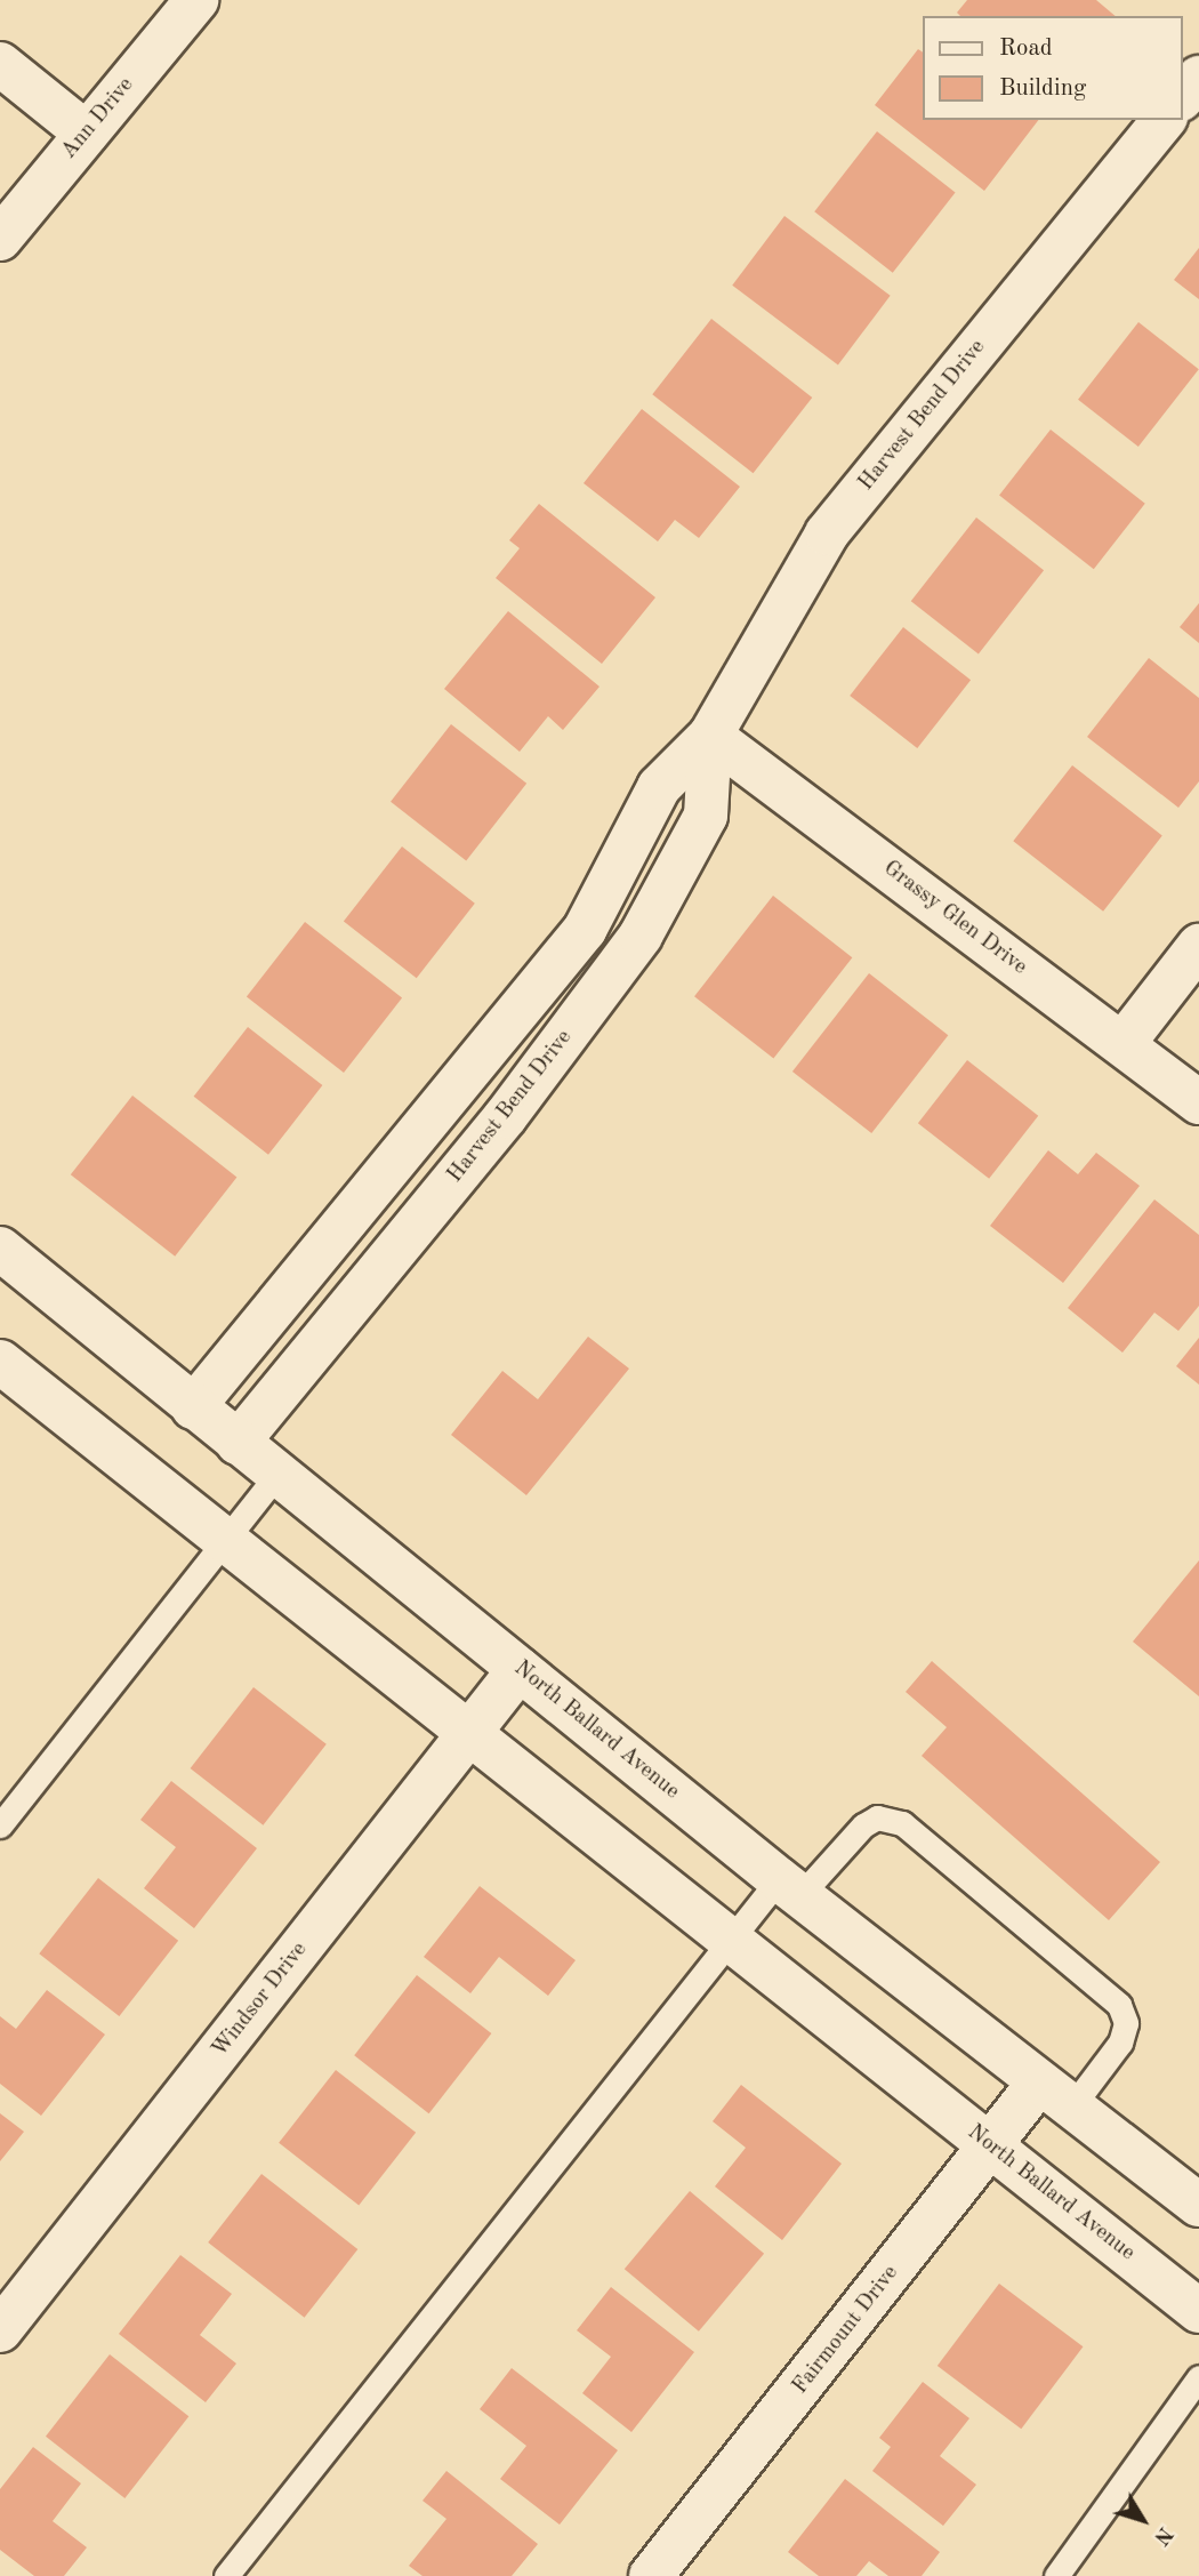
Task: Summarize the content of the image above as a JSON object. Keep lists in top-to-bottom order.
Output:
{
  "streets": {
    "street": [
      "Ann Drive",
      "Harvest Bend Drive",
      "Grassy Glen Drive",
      "North Ballard Avenue",
      "Windsor Drive",
      "Fairmount Drive"
    ]
  },
  "crossings": [
    ["Harvest Bend Drive", "Grassy Glen Drive"],
    ["Harvest Bend Drive", "North Ballard Avenue"],
    ["North Ballard Avenue", "Windsor Drive"],
    ["North Ballard Avenue", "Fairmount Drive"]
  ],
  "legend": ["Road", "Building"],
  "north": "bottom right"
}
